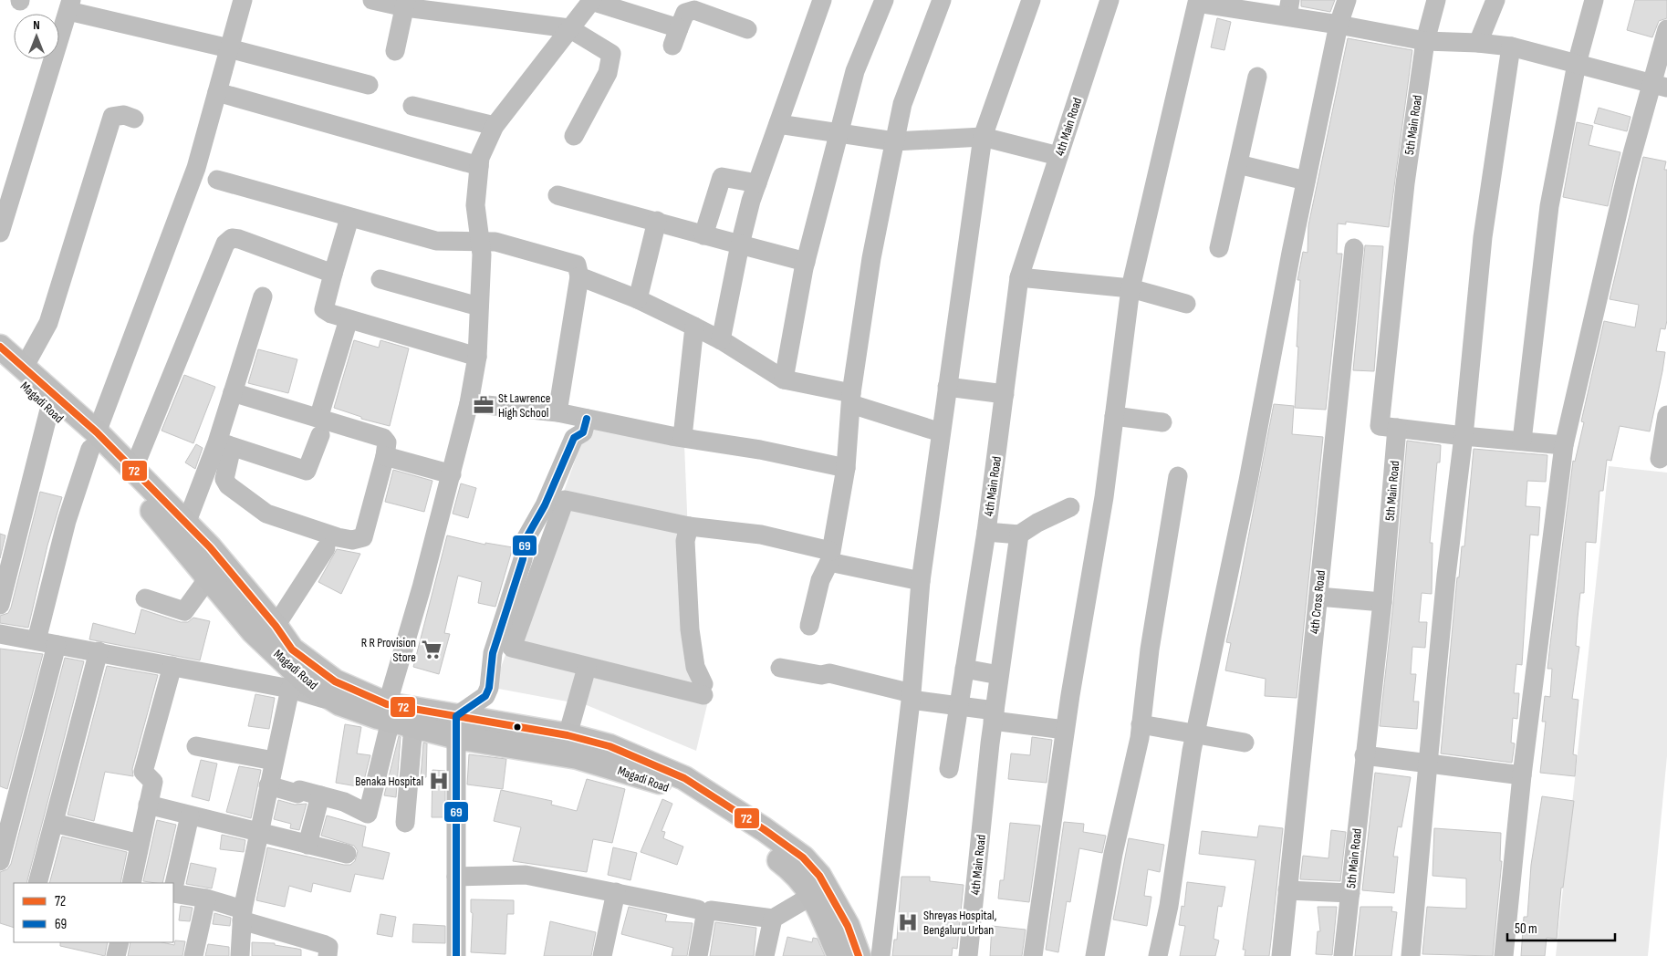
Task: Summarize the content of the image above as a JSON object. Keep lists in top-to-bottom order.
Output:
{
  "streets": {
    "main road": ["Magadi Road"],
    "street": ["5th Main Road", "4th Main Road", "4th Cross Road"]
  },
  "places": {
    "office": ["St Lawrence High School"],
    "supermarket": ["R R Provision Store"],
    "hospital": ["Benaka Hospital", "Shreyas Hospital, Bengaluru Urban"]
  },
  "lines": ["transit line 72", "transit line 69"],
  "legend": ["72", "69"],
  "scale_bar": "50 m",
  "north": "top"
}
